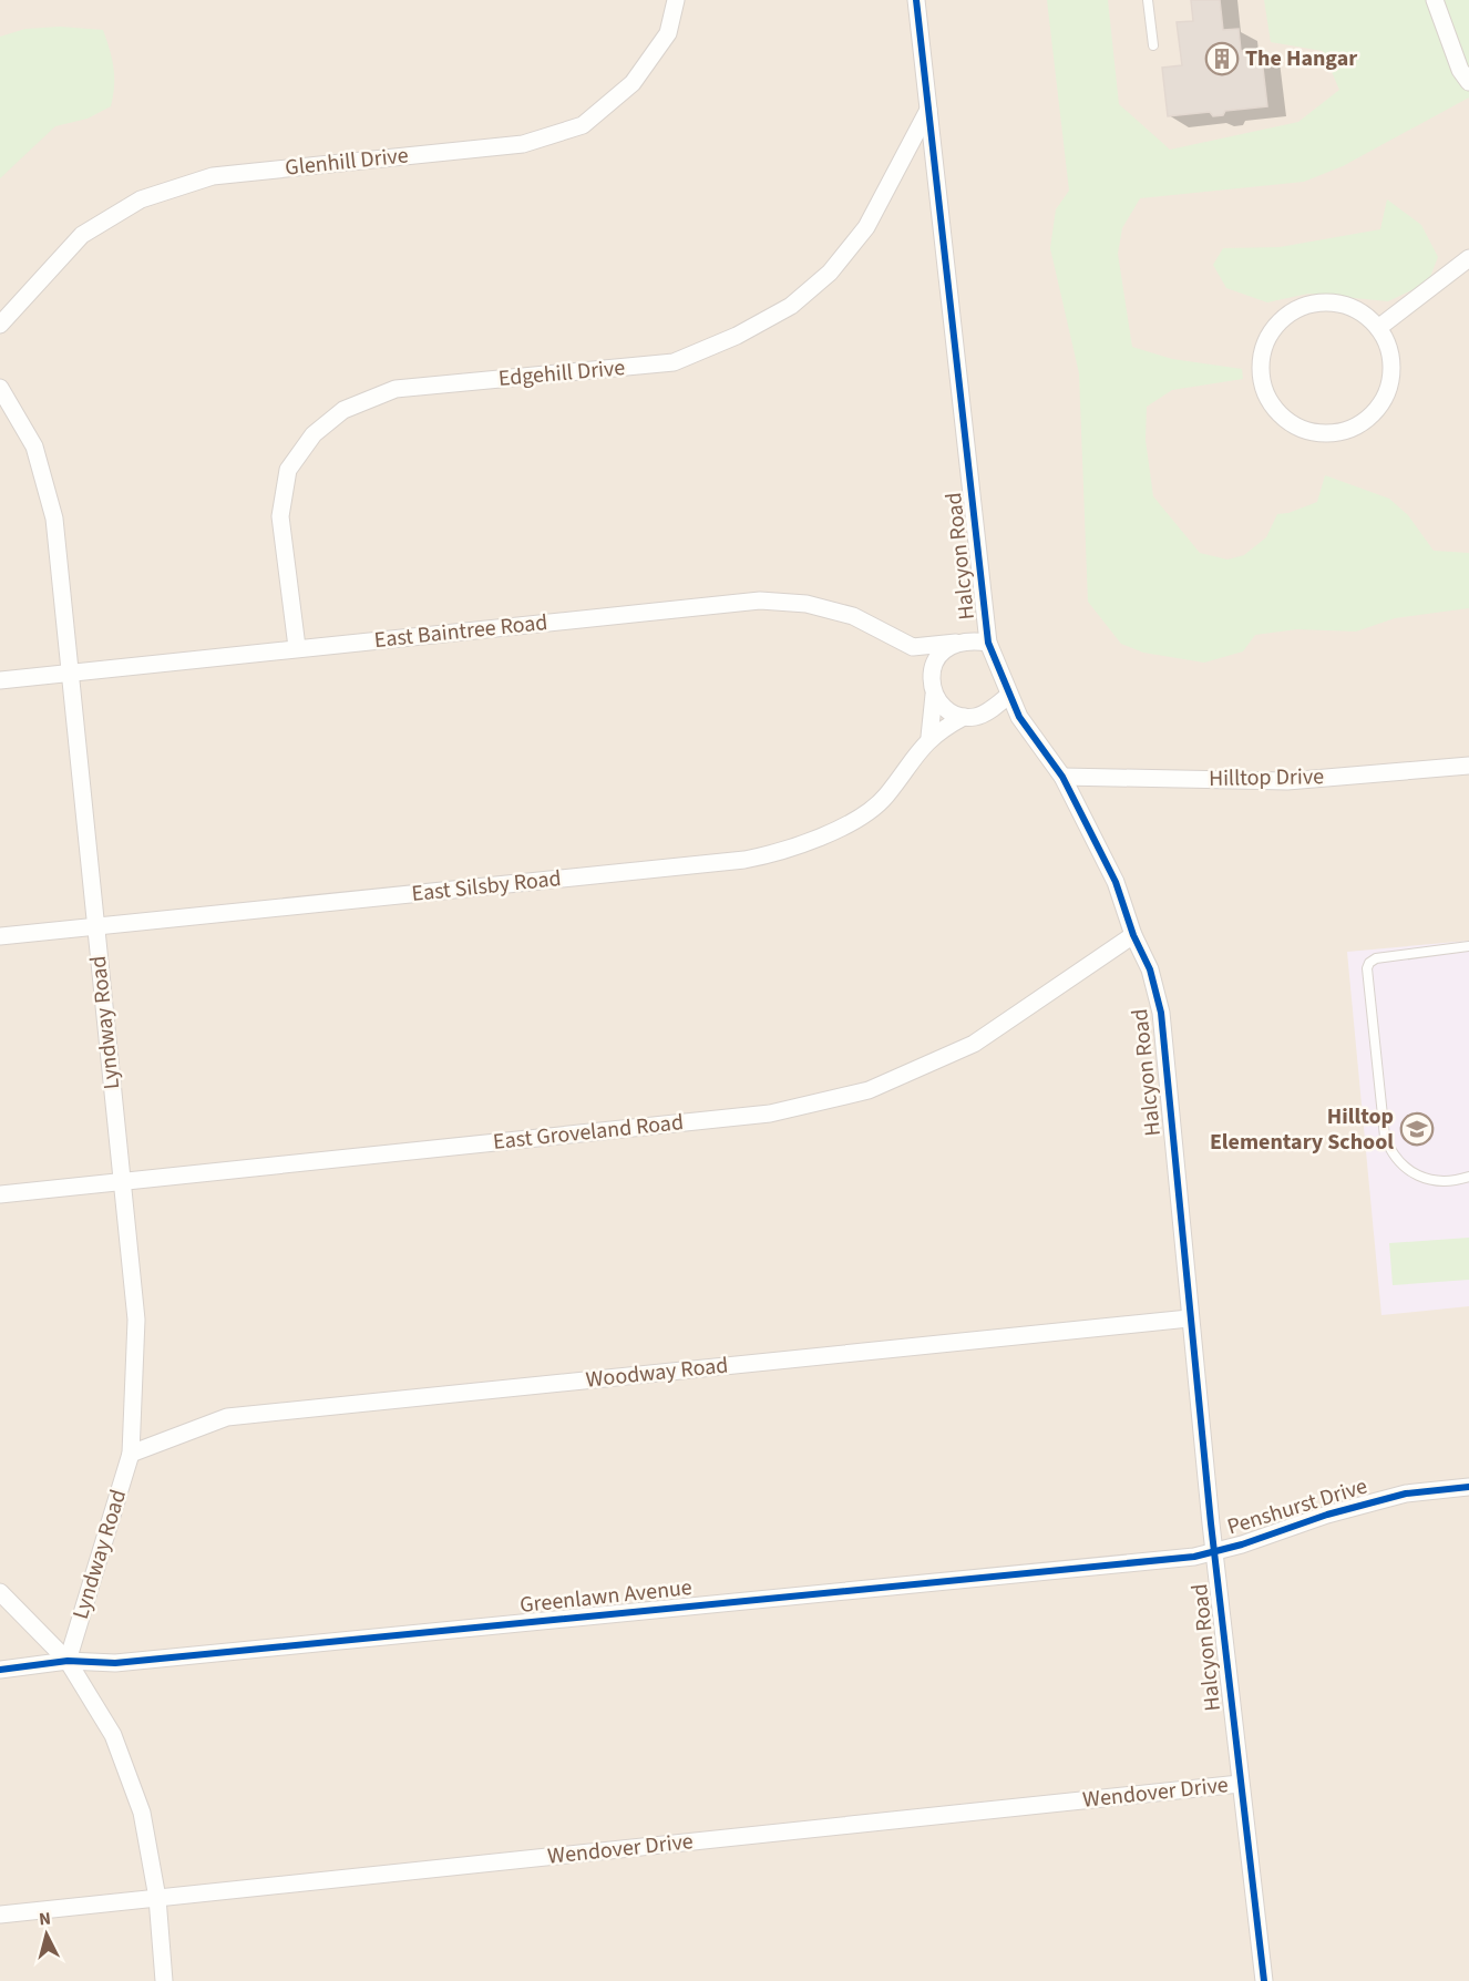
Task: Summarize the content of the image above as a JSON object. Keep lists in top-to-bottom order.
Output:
{
  "streets": {
    "street": [
      "Glenhill Drive",
      "Edgehill Drive",
      "Halcyon Road",
      "East Baintree Road",
      "Hilltop Drive",
      "East Silsby Road",
      "Lyndway Road",
      "East Groveland Road",
      "Woodway Road",
      "Penshurst Drive",
      "Greenlawn Avenue",
      "Wendover Drive"
    ]
  },
  "crossings": [
    ["Edgehill Drive", "Halcyon Road"],
    ["Edgehill Drive", "East Baintree Road"],
    ["Halcyon Road", "Hilltop Drive"],
    ["Halcyon Road", "East Silsby Road"],
    ["Halcyon Road", "East Groveland Road"],
    ["Halcyon Road", "Woodway Road"],
    ["Halcyon Road", "Penshurst Drive"],
    ["Halcyon Road", "Greenlawn Avenue"],
    ["Halcyon Road", "Wendover Drive"],
    ["East Baintree Road", "Lyndway Road"],
    ["East Silsby Road", "Lyndway Road"],
    ["Lyndway Road", "East Groveland Road"],
    ["Lyndway Road", "Woodway Road"],
    ["Lyndway Road", "Greenlawn Avenue"],
    ["Penshurst Drive", "Greenlawn Avenue"]
  ],
  "places": {
    "building": ["The Hangar"],
    "school or university": ["Hilltop Elementary School"]
  },
  "north": "top"
}
